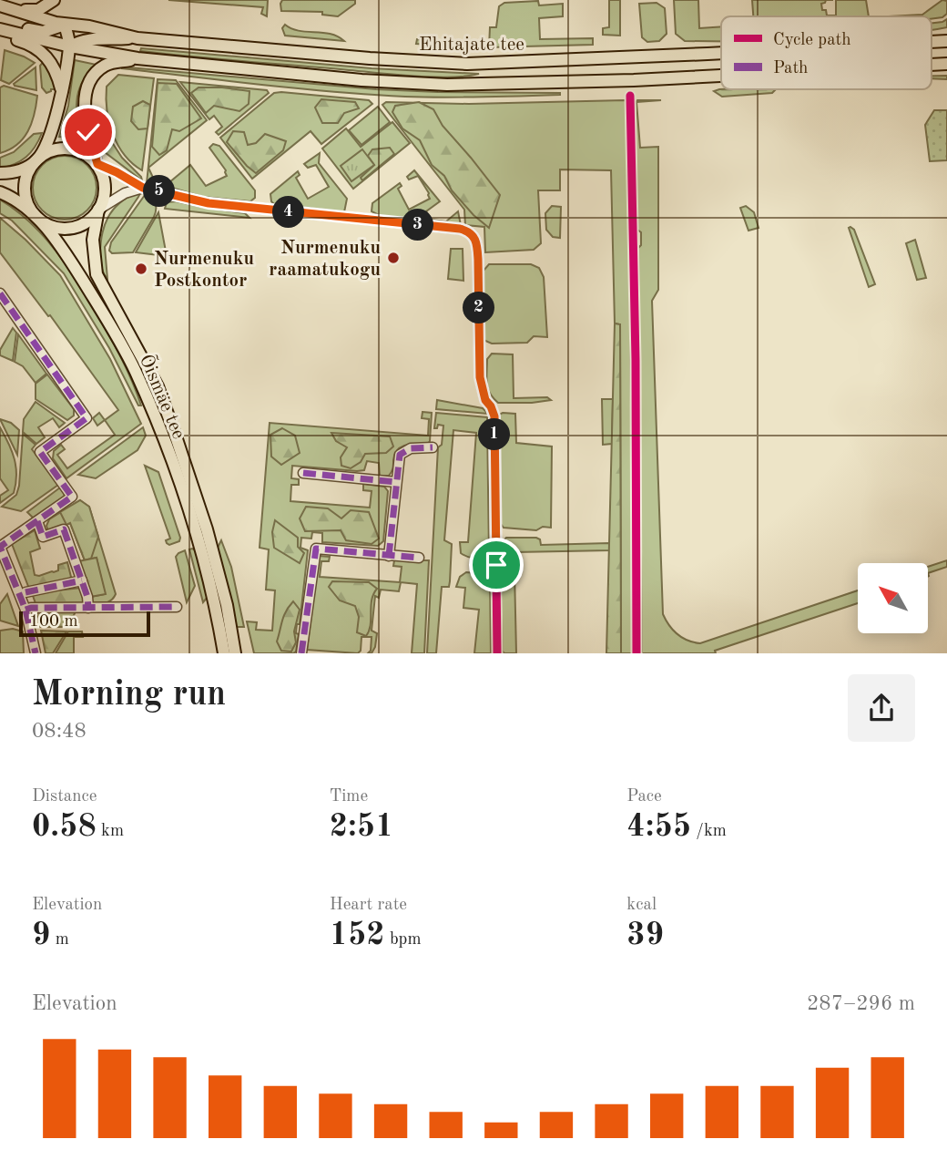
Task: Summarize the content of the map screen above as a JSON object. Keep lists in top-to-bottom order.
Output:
{
  "streets": {
    "main road": ["Ehitajate tee", "Õismäe tee"]
  },
  "places": ["Nurmenuku raamatukogu", "Nurmenuku Postkontor"],
  "legend": ["Cycle path", "Path"],
  "scale_bar": "100 m",
  "north": "top left",
  "page": {
    "pins": [
      "5",
      "4",
      "3",
      "2",
      "1"
    ],
    "scale": "100 m",
    "heading": ["Morning run", "08:48"],
    "stats": [
      ["Distance", "0.58 km"],
      ["Time", "2:51"],
      ["Pace", "4:55 /km"],
      ["Elevation", "9 m"],
      ["Heart rate", "152 bpm"],
      ["kcal", "39"]
    ],
    "chart": ["Elevation", "287–296 m"]
  }
}
